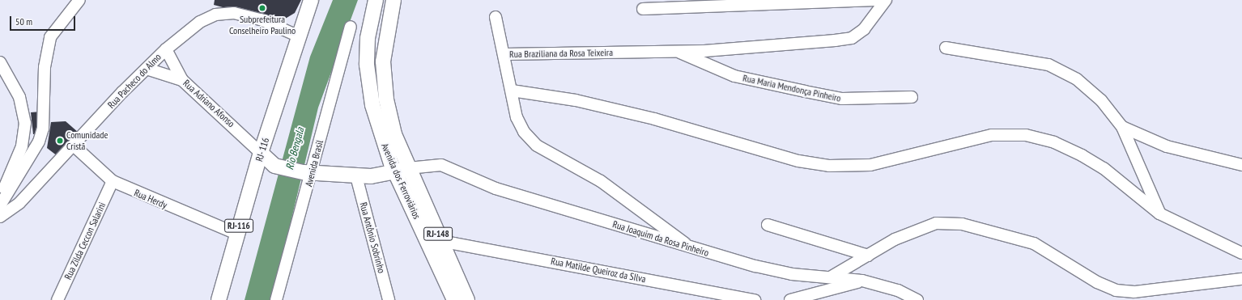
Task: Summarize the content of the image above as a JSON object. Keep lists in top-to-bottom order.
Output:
{
  "streets": {
    "main road": [
      "RJ- 116",
      "Avenida dos Ferroviários",
      "RJ-116",
      "RJ-148"
    ],
    "street": [
      "Rua Braziliana da Rosa Teixeira",
      "Rua Pacheco do Almo",
      "Rua Maria Mendonça Pinheiro",
      "Rua Adriano Afonso",
      "Avenida Brasil",
      "Rua Herdy",
      "Rua Antônio Sobrinho",
      "Rua Joaquim da Rosa Pinheiro",
      "Rua Zilda Ceccon Salarini",
      "Rua Matilde Queiroz da SIlva"
    ]
  },
  "crossings": [
    ["Rua Braziliana da Rosa Teixeira", "Rua Maria Mendonça Pinheiro"],
    ["Rua Braziliana da Rosa Teixeira", "Rua Joaquim da Rosa Pinheiro"],
    ["Rua Pacheco do Almo", "Rua Adriano Afonso"],
    ["Rua Pacheco do Almo", "RJ- 116"],
    ["Rua Pacheco do Almo", "Rua Herdy"],
    ["Rua Adriano Afonso", "RJ- 116"],
    ["RJ- 116", "Rua Herdy"],
    ["Avenida dos Ferroviários", "RJ-148"],
    ["Avenida dos Ferroviários", "Rua Joaquim da Rosa Pinheiro"],
    ["Rua Herdy", "Rua Zilda Ceccon Salarini"],
    ["RJ-148", "Rua Joaquim da Rosa Pinheiro"],
    ["RJ-148", "Rua Matilde Queiroz da SIlva"]
  ],
  "water": ["Rio Bengala"],
  "places": ["Subprefeitura Conselheiro Paulino", "Comunidade Cristã"],
  "scale_bar": "50 m"
}
